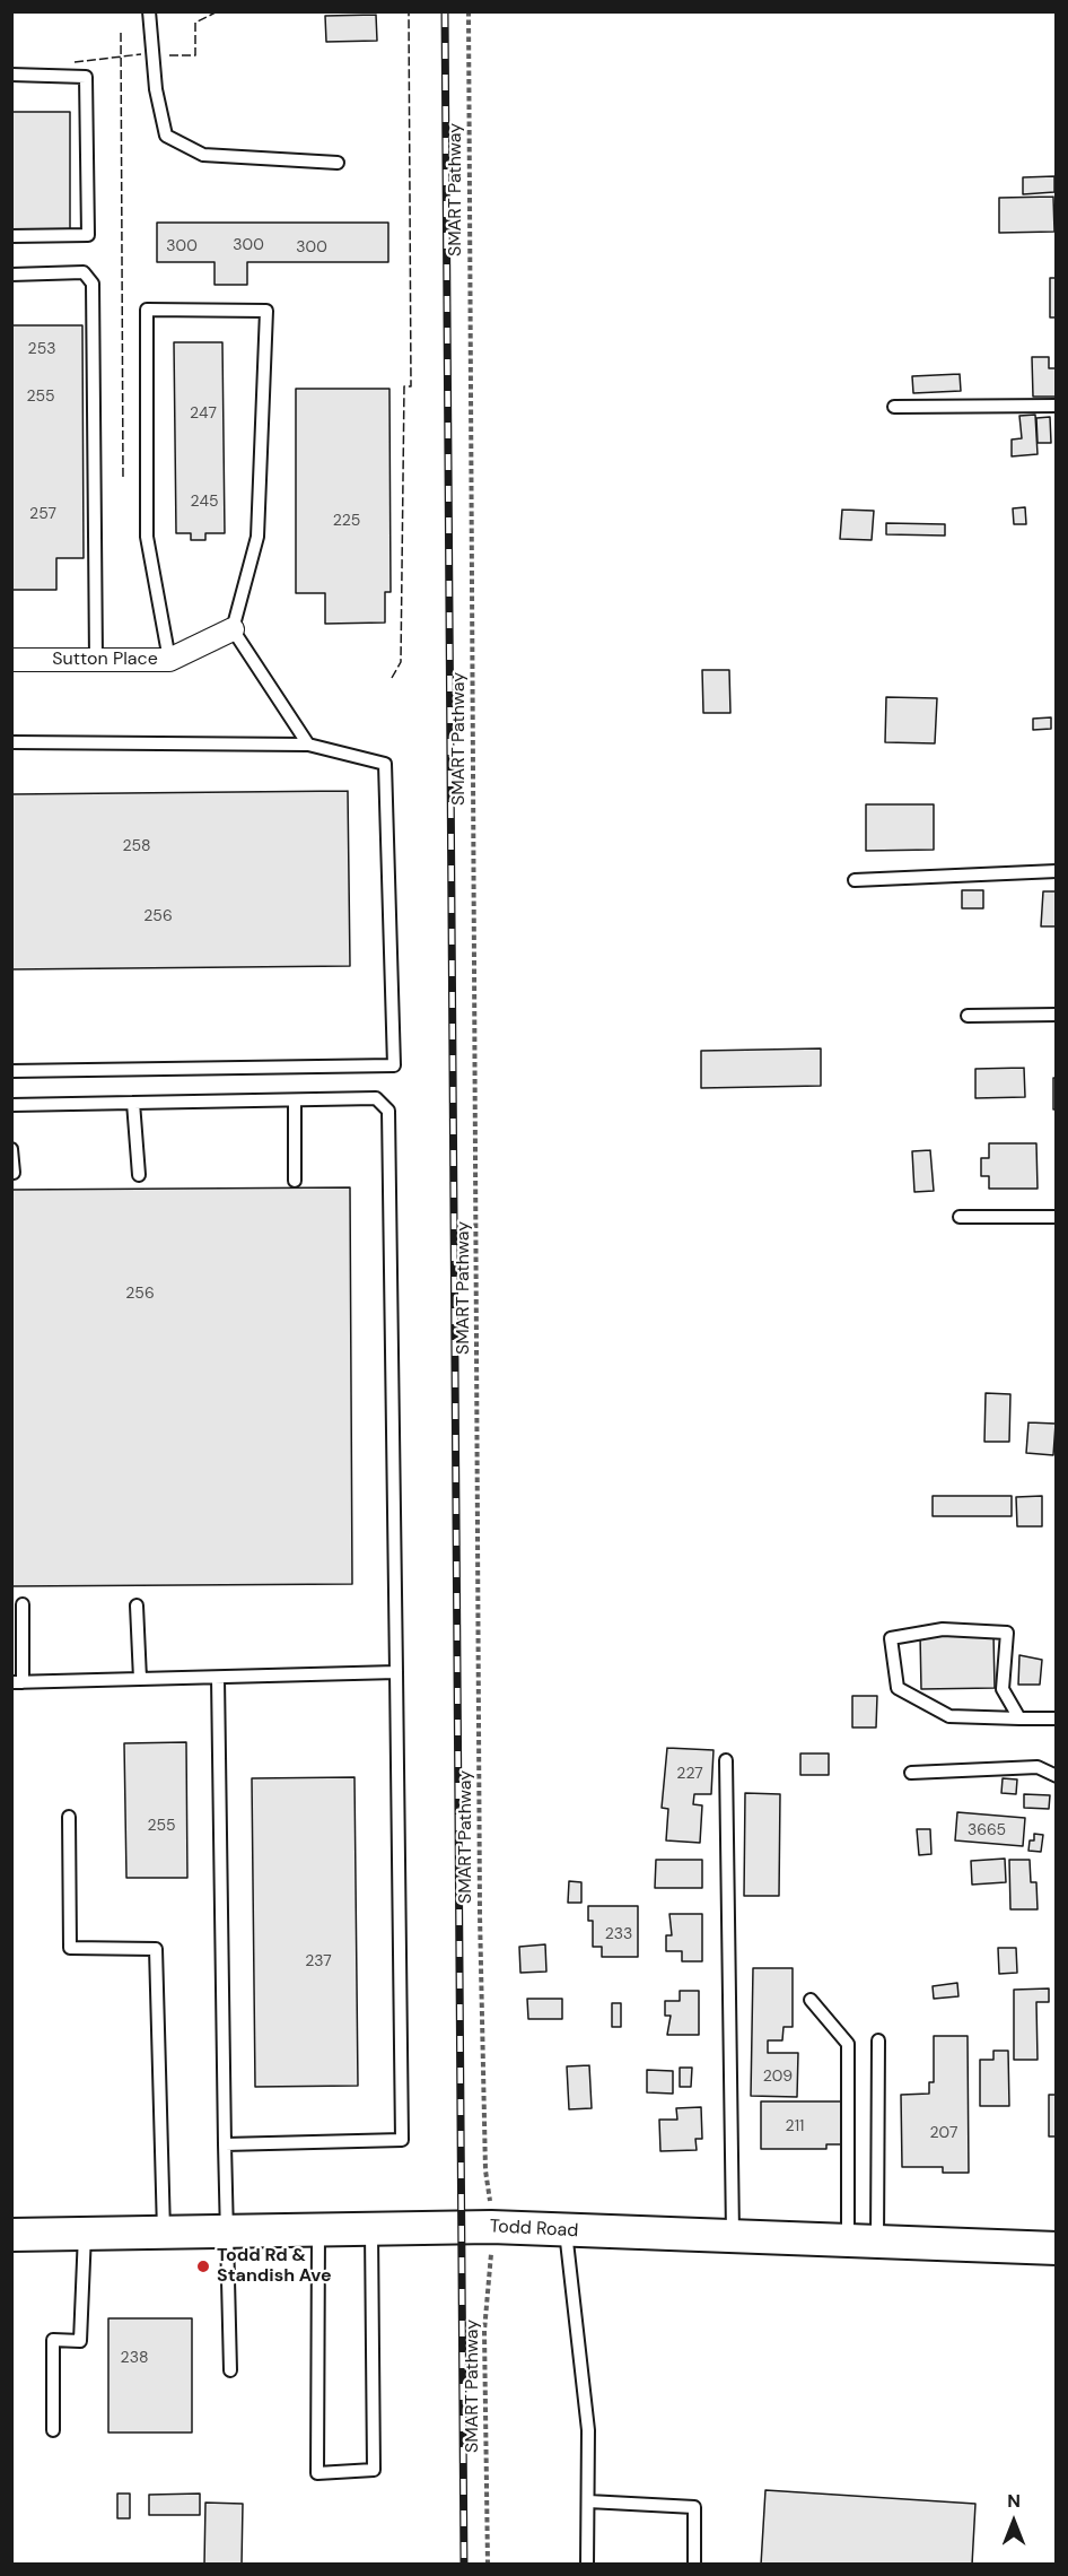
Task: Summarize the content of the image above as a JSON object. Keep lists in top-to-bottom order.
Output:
{
  "streets": {
    "main road": ["Todd Road"],
    "street": ["Sutton Place"],
    "path": ["SMART Pathway"]
  },
  "crossings": [
    ["SMART Pathway", "Todd Road"]
  ],
  "places": ["Todd Rd & Standish Ave"],
  "house_numbers": [
    "300",
    "300",
    "300",
    "253",
    "255",
    "247",
    "245",
    "257",
    "225",
    "258",
    "256",
    "256",
    "227",
    "255",
    "3665",
    "233",
    "237",
    "209",
    "211",
    "207",
    "238"
  ],
  "north": "top"
}
